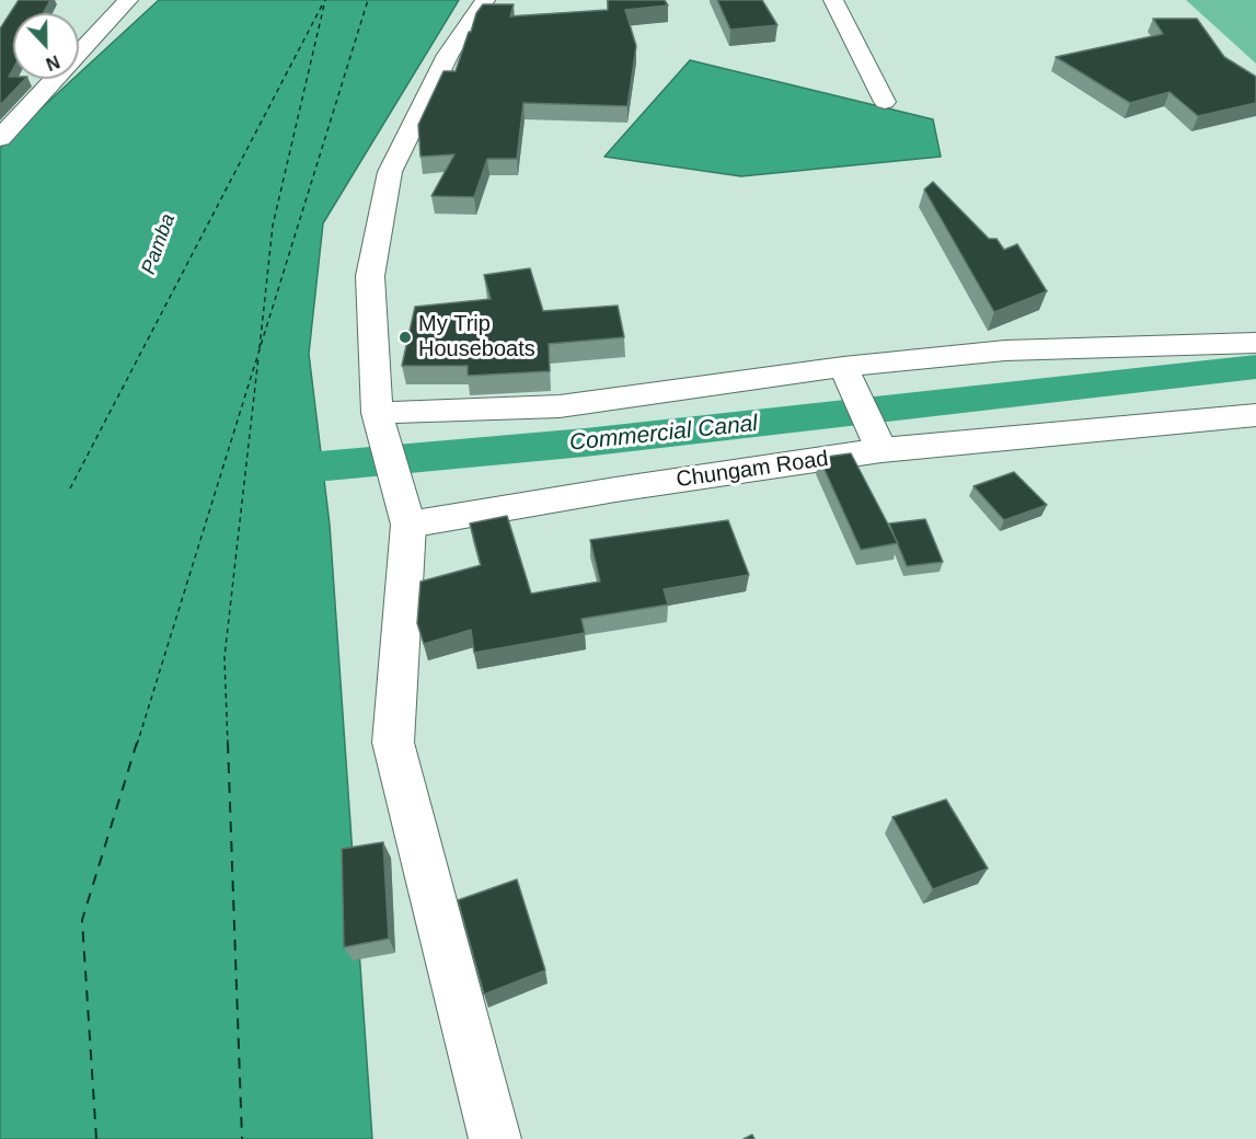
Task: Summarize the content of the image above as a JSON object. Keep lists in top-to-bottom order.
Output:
{
  "streets": {
    "street": ["Chungam Road"]
  },
  "water": ["Pamba", "Commercial Canal"],
  "places": ["My Trip Houseboats"],
  "north": "bottom"
}
